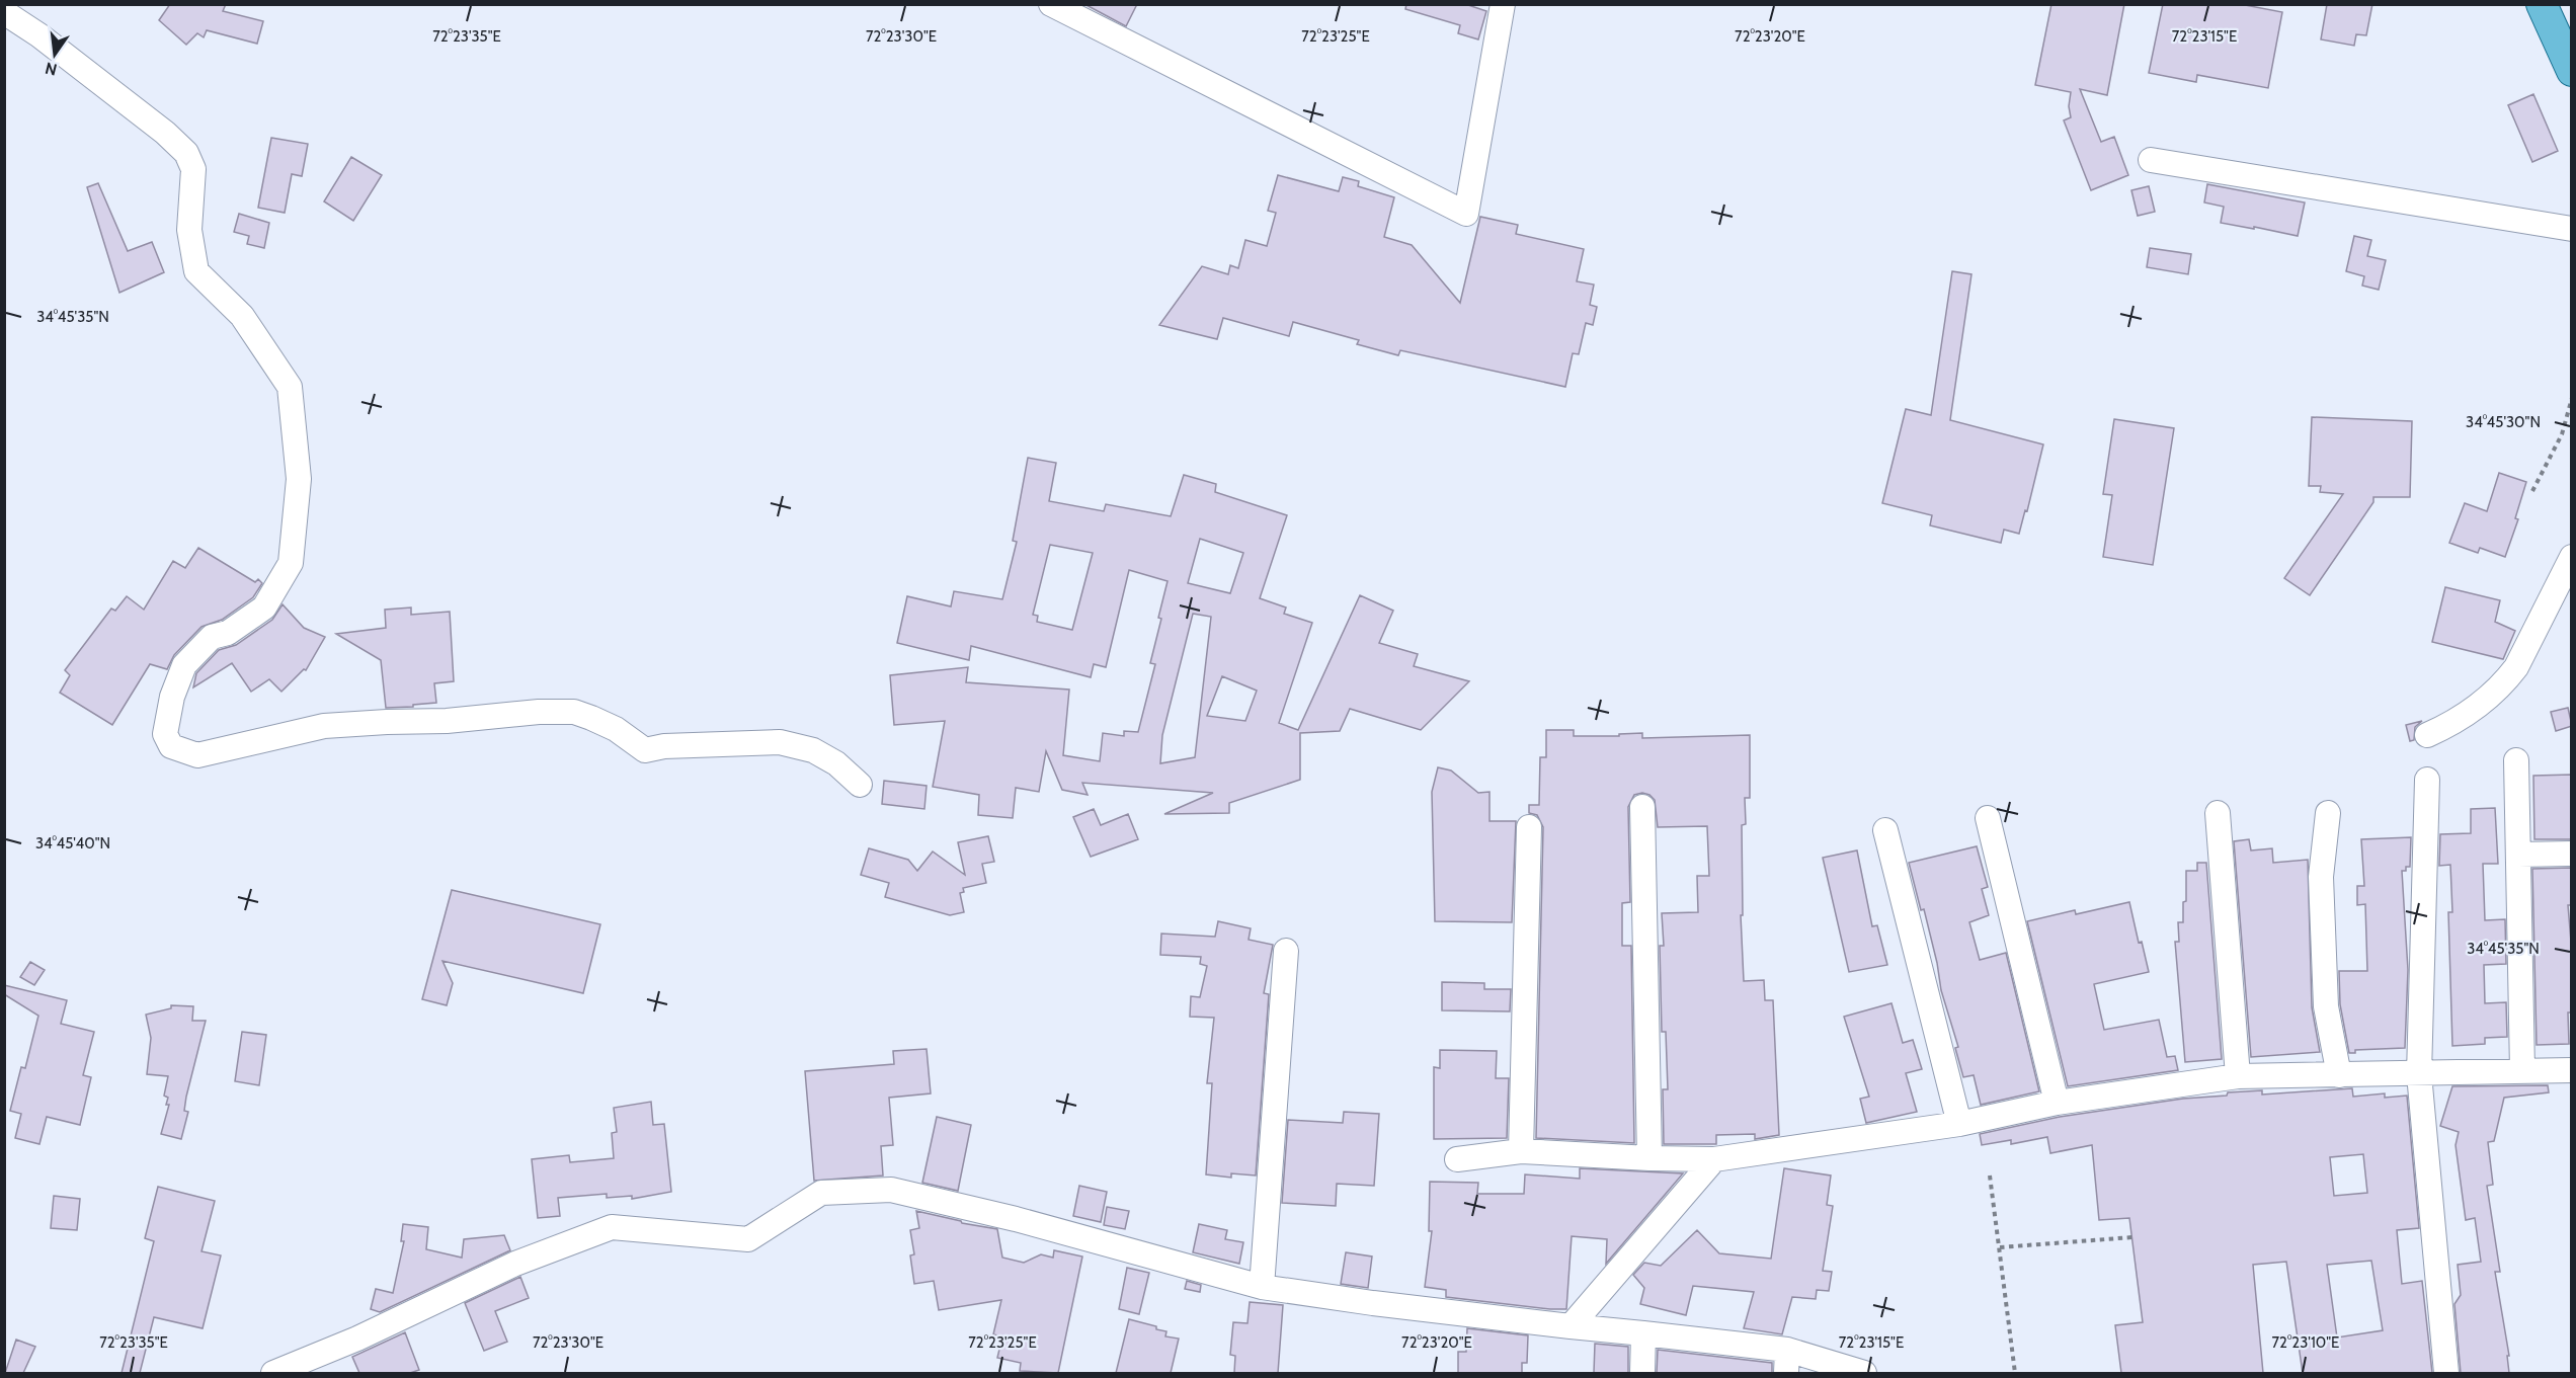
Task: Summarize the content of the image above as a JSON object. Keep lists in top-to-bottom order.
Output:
{
  "north": "bottom",
  "coordinates": [
    "72°23'35\"E",
    "72°23'30\"E",
    "72°23'25\"E",
    "72°23'20\"E",
    "72°23'15\"E",
    "34°45'35\"N",
    "34°45'30\"N",
    "34°45'40\"N",
    "72°23'10\"E"
  ]
}
